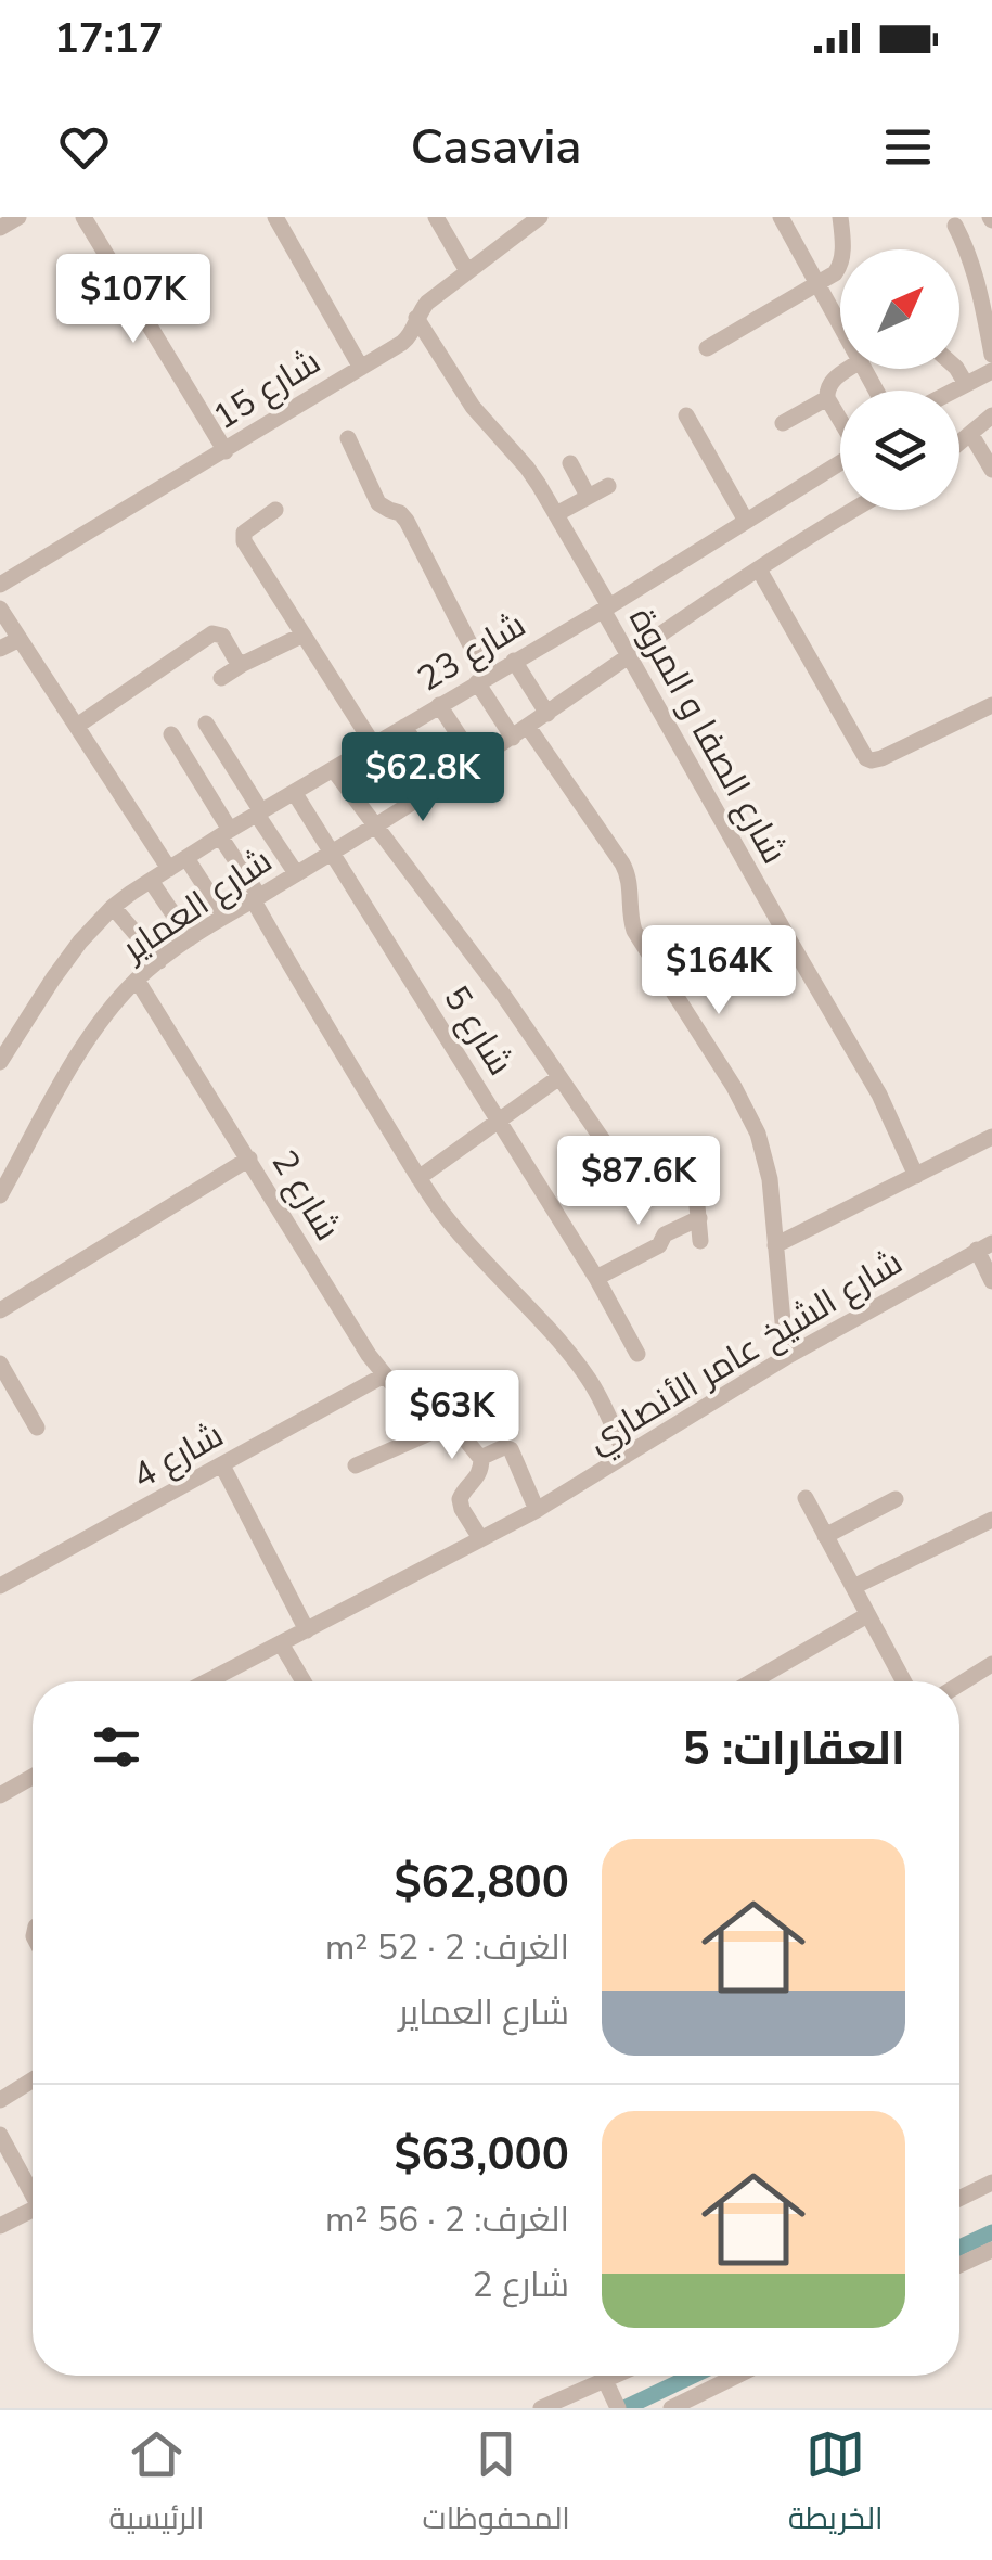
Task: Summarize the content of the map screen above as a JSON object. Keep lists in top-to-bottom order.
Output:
{
  "streets": {
    "street": [
      "شارع 15",
      "شارع 23",
      "شارع الصفا و المروة",
      "شارع العماير",
      "شارع 5",
      "شارع 2",
      "شارع الشيخ عامر الأنصاري",
      "شارع 4"
    ]
  },
  "crossings": [
    ["شارع 15", "شارع الصفا و المروة"],
    ["شارع 23", "شارع الصفا و المروة"],
    ["شارع 23", "شارع 5"],
    ["شارع الصفا و المروة", "شارع العماير"],
    ["شارع العماير", "شارع 5"],
    ["شارع العماير", "شارع 2"],
    ["شارع 2", "شارع 4"]
  ],
  "north": "top right",
  "page": {
    "status": "17:17",
    "header": "Casavia",
    "price": [
      "$107K",
      "$62.8K",
      "$164K",
      "$87.6K",
      "$63K"
    ],
    "heading": "العقارات: 5",
    "list": [
      {
        "name": "$62,800",
        "note": "الغرف: 2 · 52 m² · شارع العماير"
      },
      {
        "name": "$63,000",
        "note": "الغرف: 2 · 56 m² · شارع 2"
      }
    ],
    "tabs": ["الخريطة", "المحفوظات", "الرئيسية"]
  }
}
